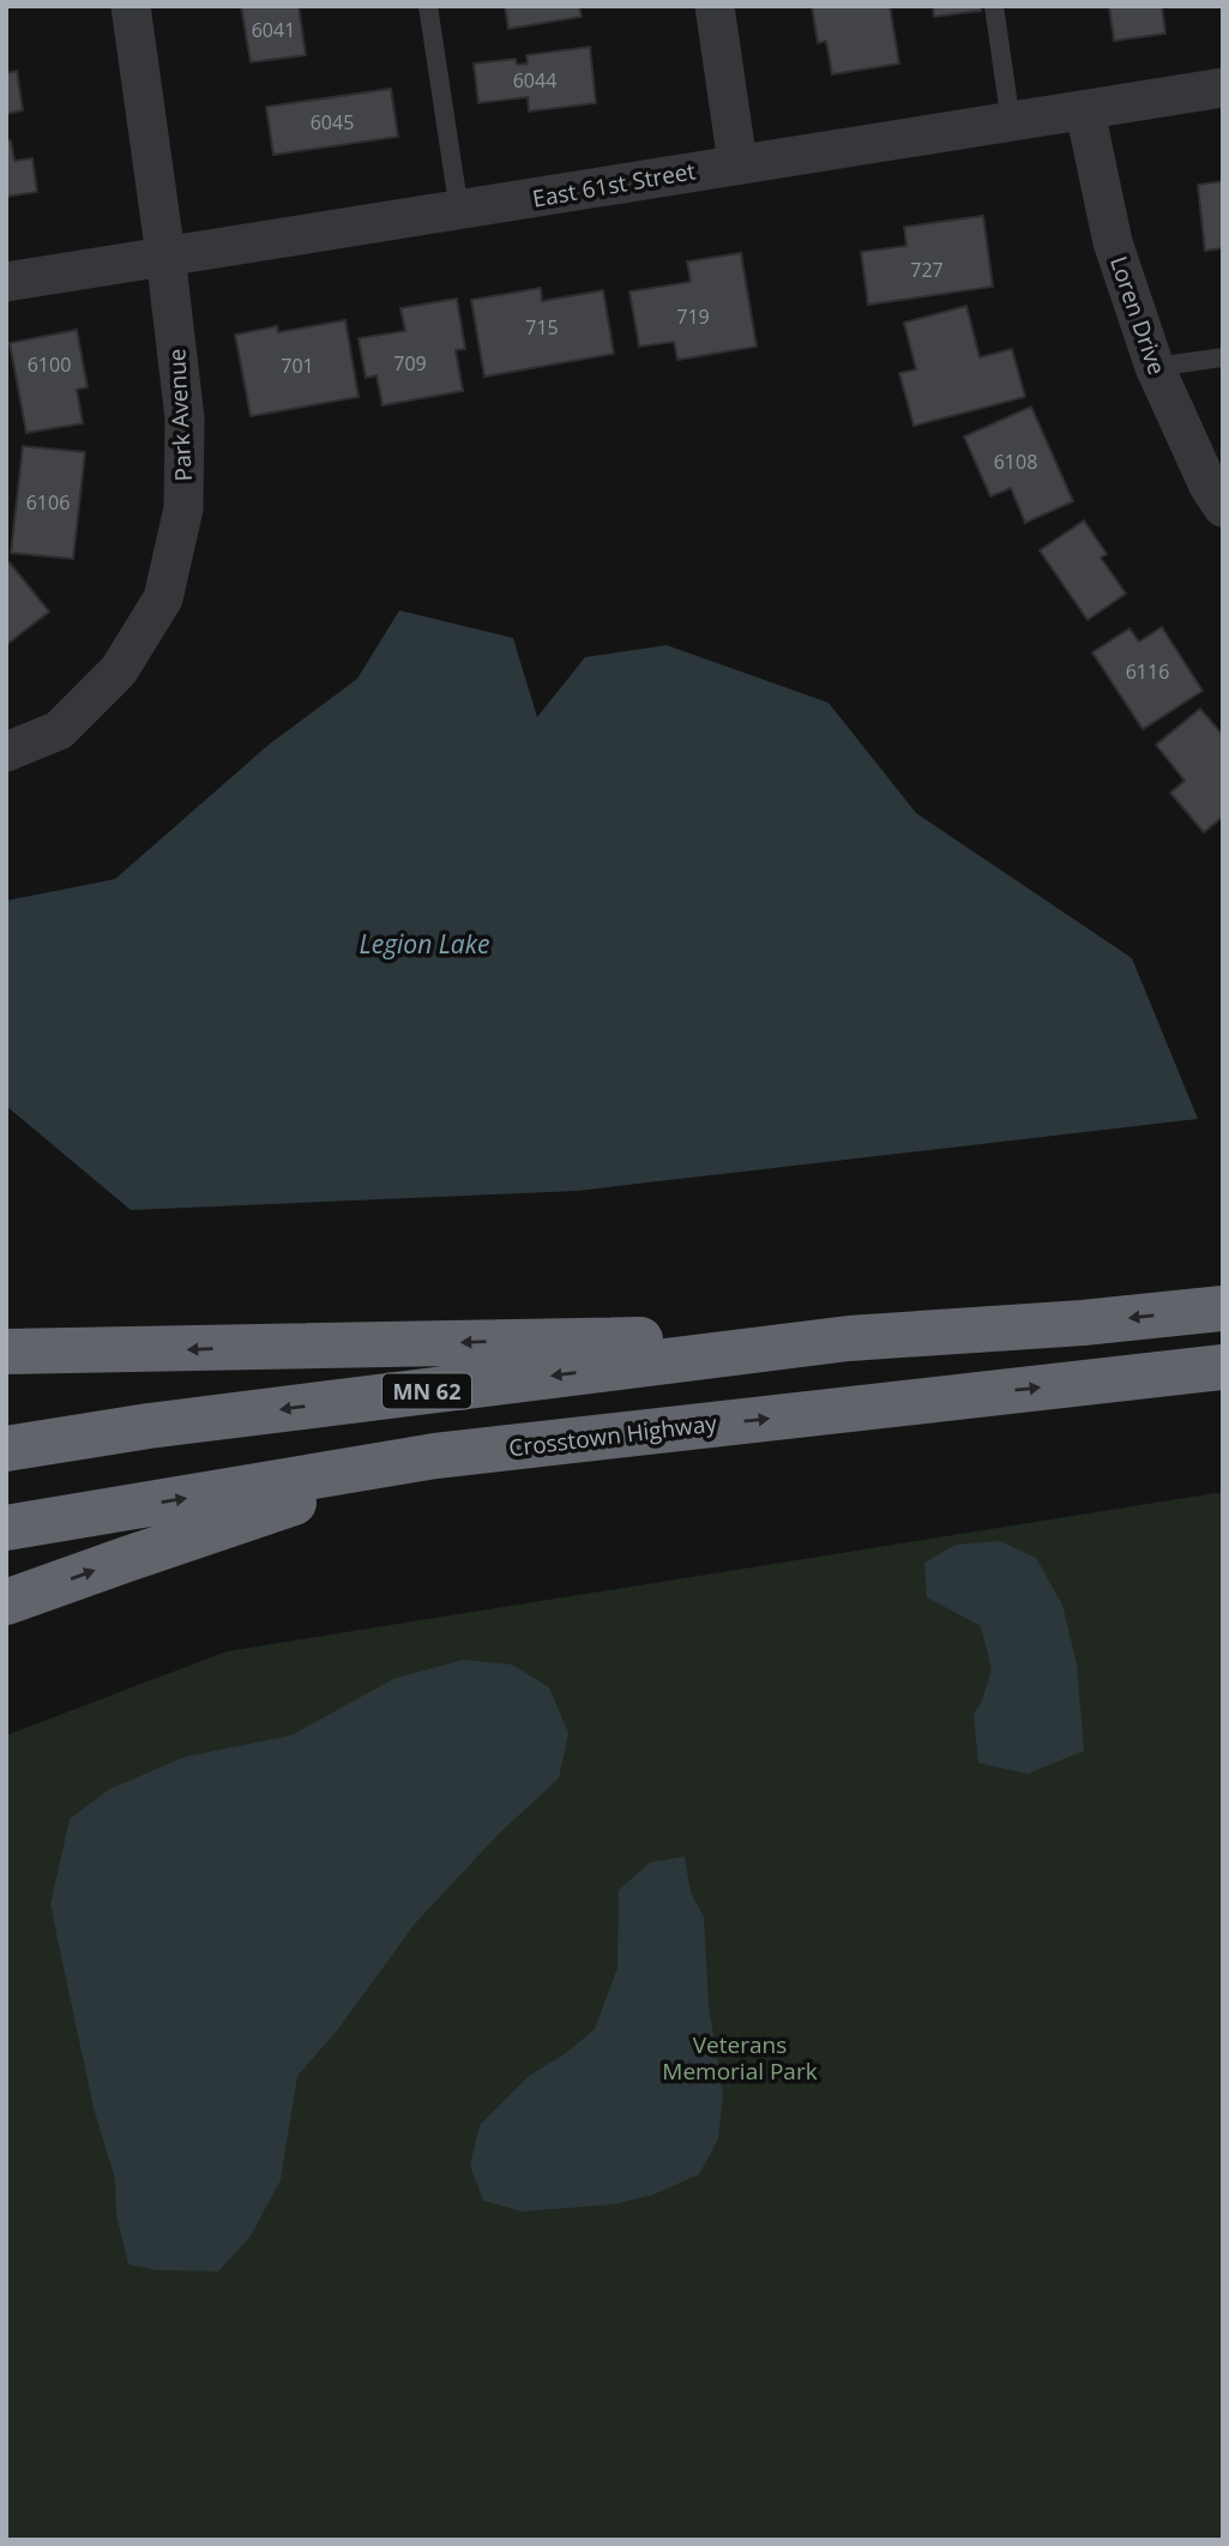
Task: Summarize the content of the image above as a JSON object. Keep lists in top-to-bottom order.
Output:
{
  "streets": {
    "highway": ["MN 62", "Crosstown Highway"],
    "street": ["East 61st Street", "Loren Drive", "Park Avenue"]
  },
  "crossings": [
    ["East 61st Street", "Loren Drive"],
    ["East 61st Street", "Park Avenue"]
  ],
  "water": ["Legion Lake"],
  "parks": ["Veterans Memorial Park"],
  "house_numbers": [
    "6041",
    "6044",
    "6045",
    "727",
    "719",
    "715",
    "709",
    "6100",
    "701",
    "6108",
    "6106",
    "6116"
  ]
}
